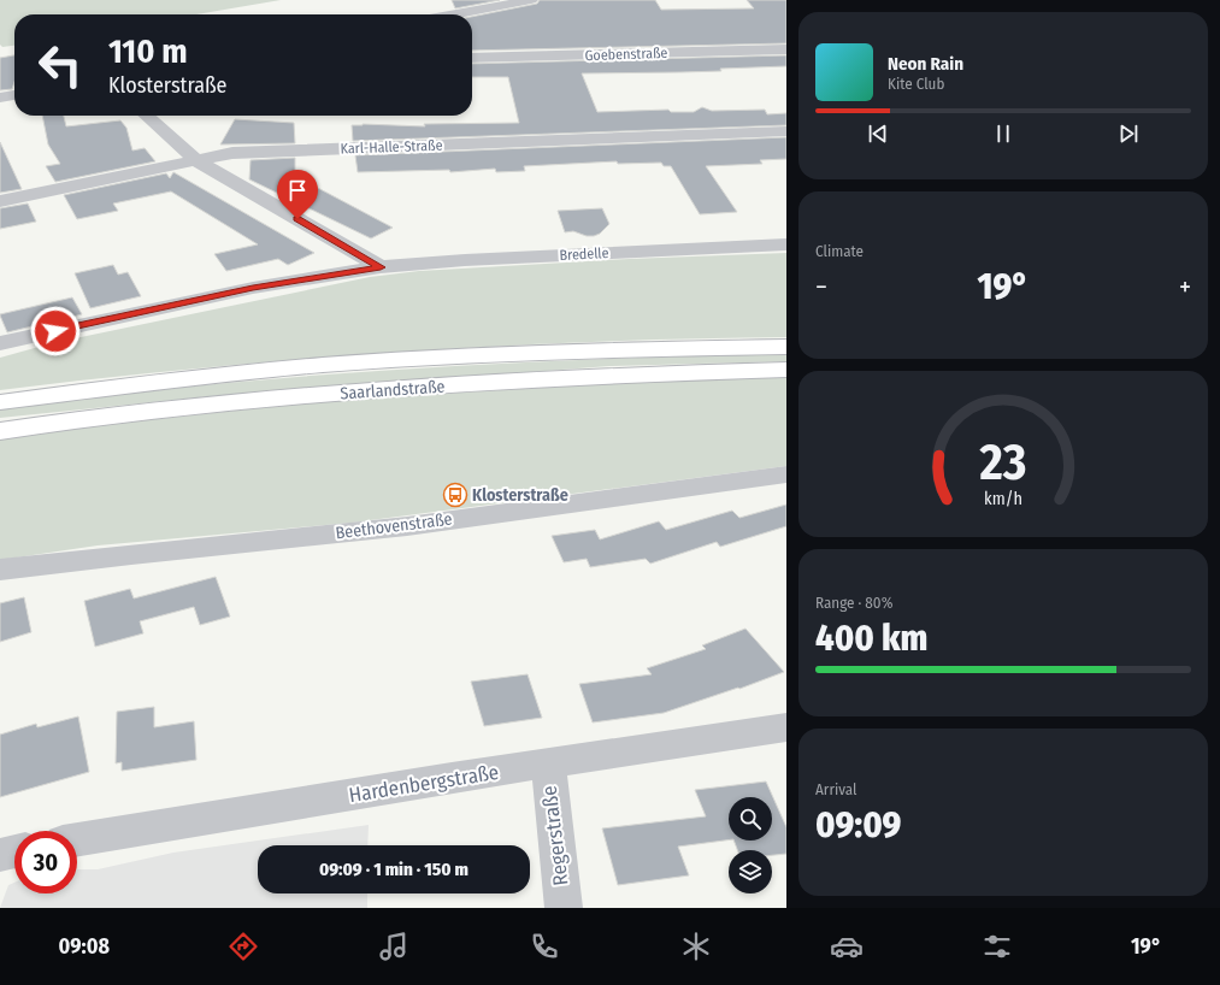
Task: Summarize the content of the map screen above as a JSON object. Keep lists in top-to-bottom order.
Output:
{
  "streets": {
    "highway": ["Saarlandstraße"],
    "street": [
      "Goebenstraße",
      "Karl-Halle-Straße",
      "Bredelle",
      "Beethovenstraße",
      "Hardenbergstraße",
      "Regerstraße"
    ]
  },
  "crossings": [
    ["Hardenbergstraße", "Regerstraße"]
  ],
  "places": {
    "bus stop": ["Klosterstraße"]
  },
  "page": {
    "turn": ["110 m", "Klosterstraße"],
    "song": ["Neon Rain", "Kite Club"],
    "tile": [
      "Climate",
      ["Range · 80%", "400 km"],
      ["Arrival", "09:09"]
    ],
    "heat": ["−", "19°", "+"],
    "limit": "30",
    "trip": "09:09 · 1 min · 150 m",
    "tabs": ["09:08", "19°"],
    "gauge": ["23", "km/h"]
  }
}
